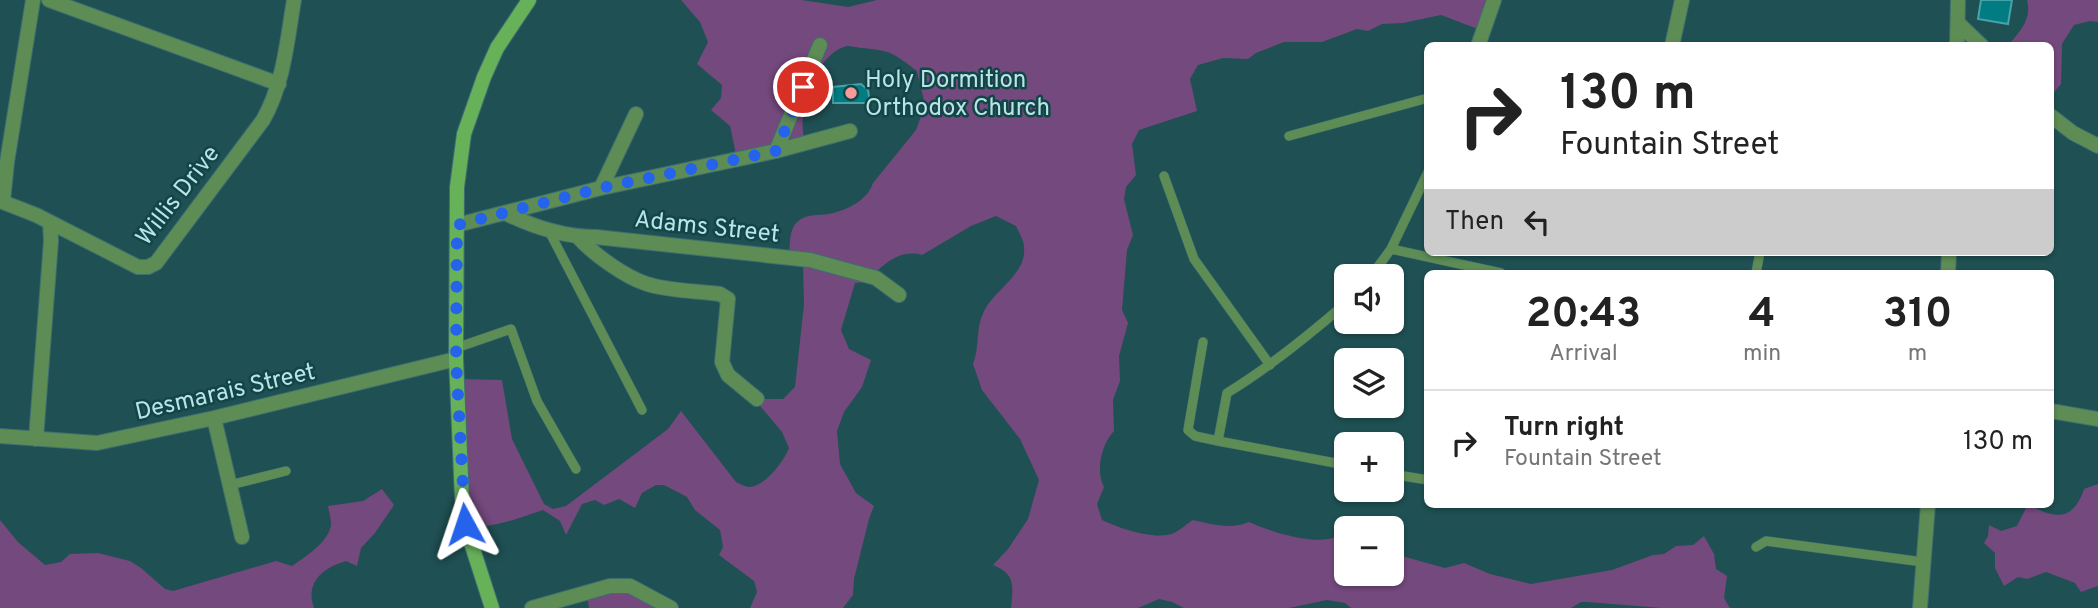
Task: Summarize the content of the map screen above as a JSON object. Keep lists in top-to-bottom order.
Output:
{
  "streets": {
    "street": ["Willis Drive", "Adams Street", "Desmarais Street"]
  },
  "places": ["Holy Dormition Orthodox Church"],
  "page": {
    "turn": ["130 m", "Fountain Street"],
    "then": "Then",
    "map_buttons": ["+", "−"],
    "eta": [
      "20:43",
      "Arrival",
      "4",
      "min",
      "310",
      "m"
    ],
    "list": [
      {
        "name": "Turn right",
        "note": "Fountain Street",
        "value": "130 m"
      }
    ]
  }
}
